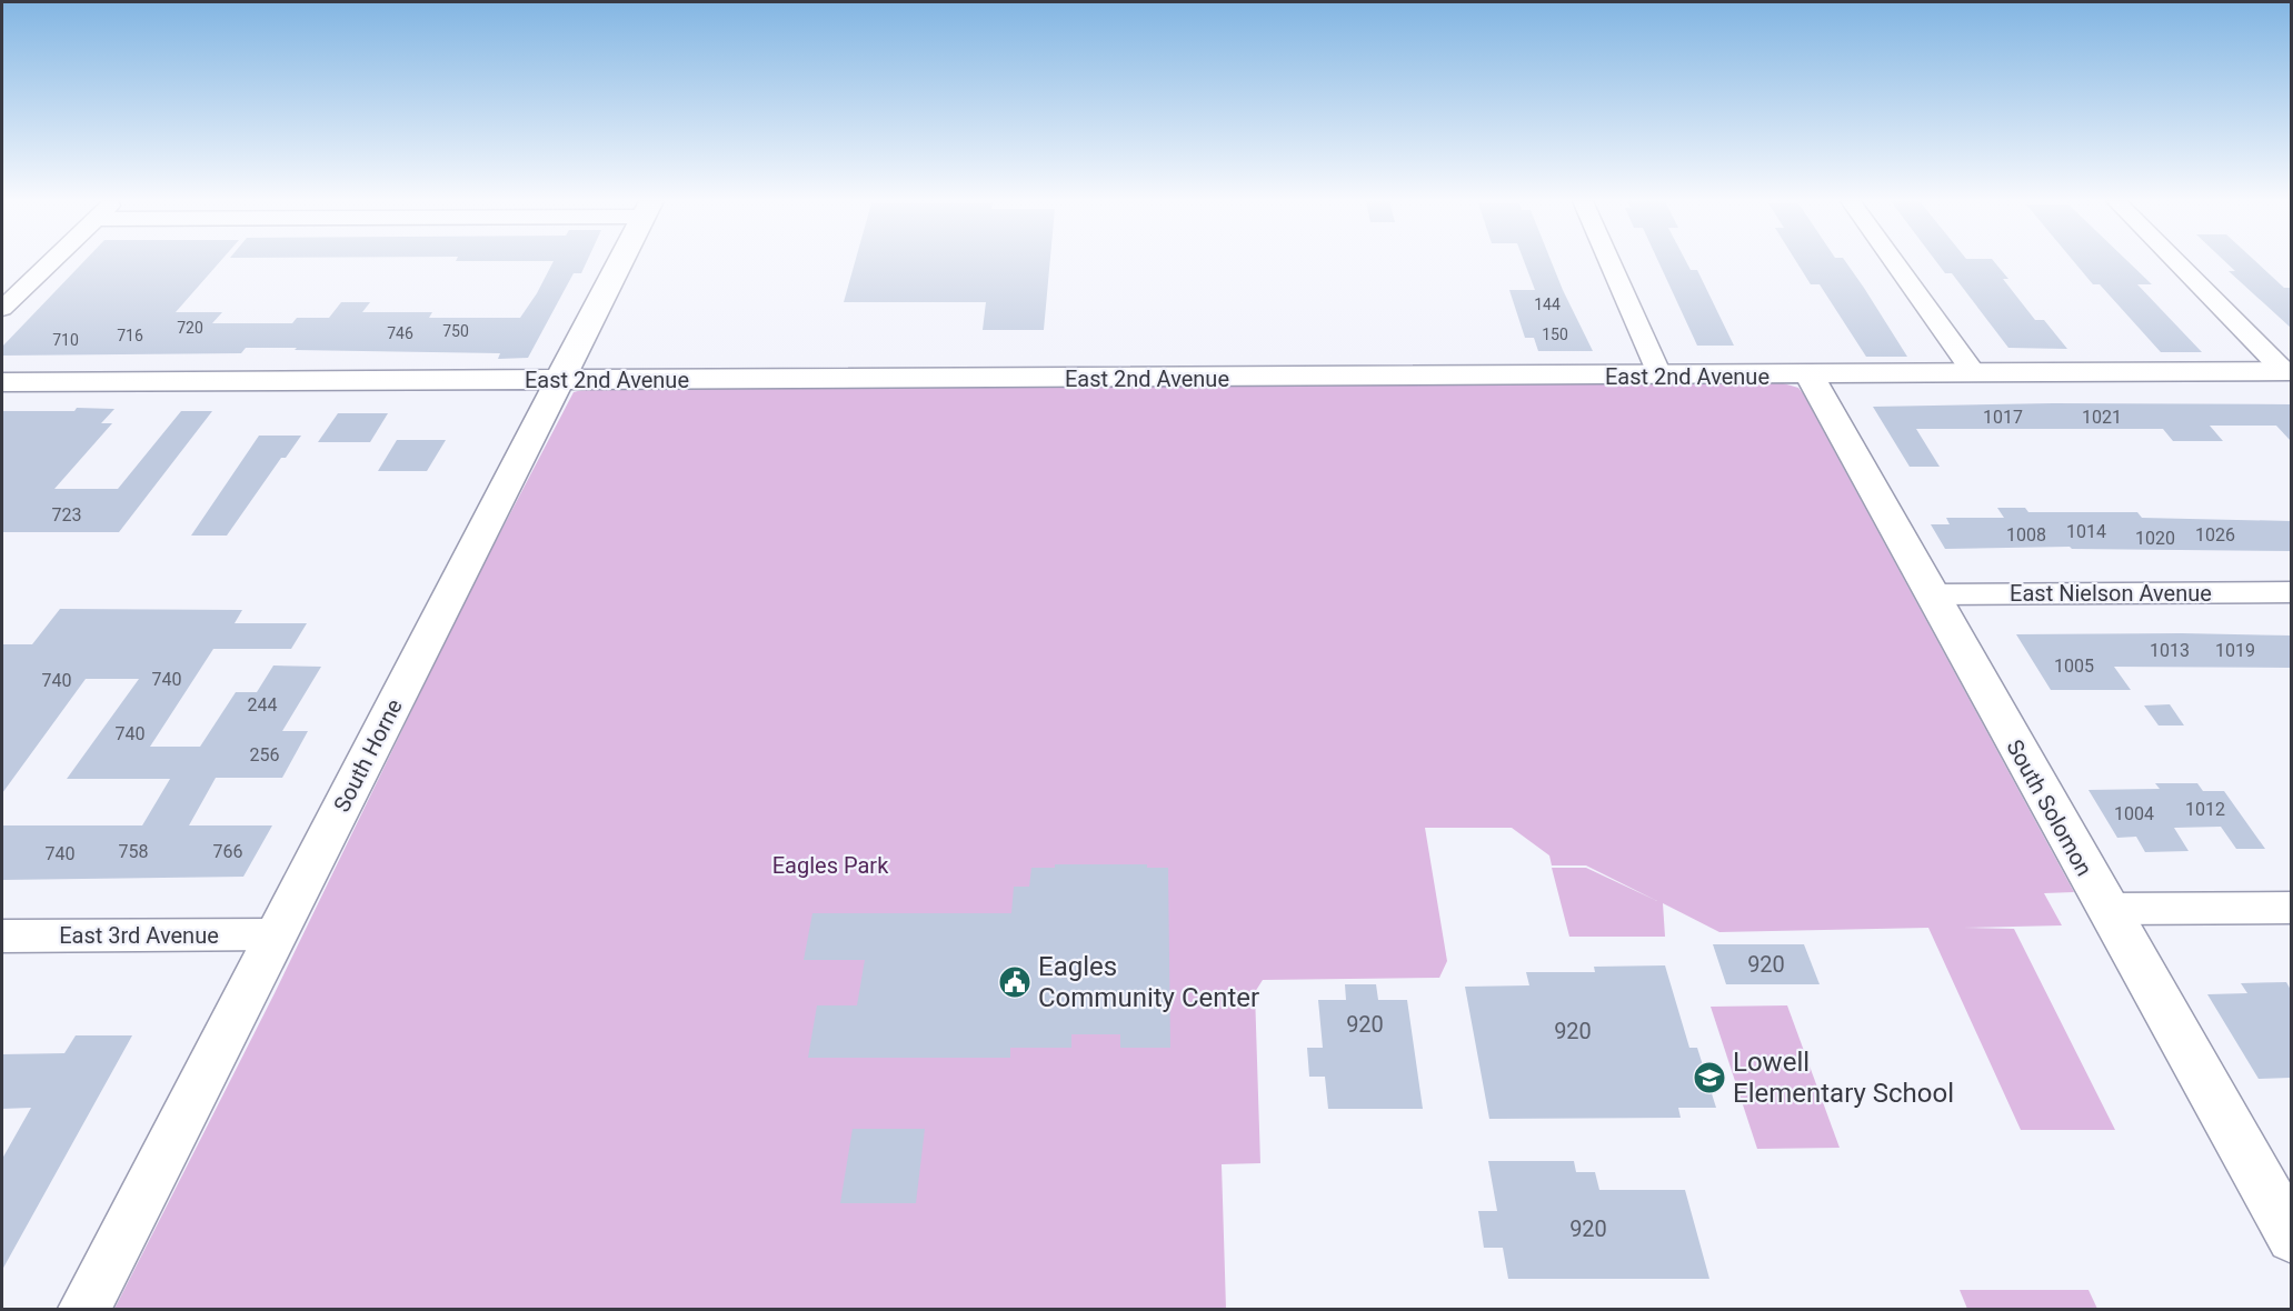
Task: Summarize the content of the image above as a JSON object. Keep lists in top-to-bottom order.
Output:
{
  "streets": {
    "street": [
      "East 2nd Avenue",
      "East Nielson Avenue",
      "South Horne",
      "South Solomon",
      "East 3rd Avenue"
    ]
  },
  "crossings": [
    ["East 2nd Avenue", "South Horne"],
    ["East 2nd Avenue", "South Solomon"],
    ["East Nielson Avenue", "South Solomon"],
    ["South Horne", "East 3rd Avenue"]
  ],
  "parks": ["Eagles Park"],
  "places": {
    "public building": ["Eagles Community Center"],
    "school or university": ["Lowell Elementary School"]
  },
  "house_numbers": [
    "144",
    "720",
    "750",
    "746",
    "150",
    "716",
    "710",
    "1017",
    "1021",
    "723",
    "1014",
    "1008",
    "1026",
    "1020",
    "1013",
    "1019",
    "1005",
    "740",
    "740",
    "244",
    "740",
    "256",
    "1012",
    "1004",
    "758",
    "766",
    "740",
    "920",
    "920",
    "920",
    "920"
  ]
}
